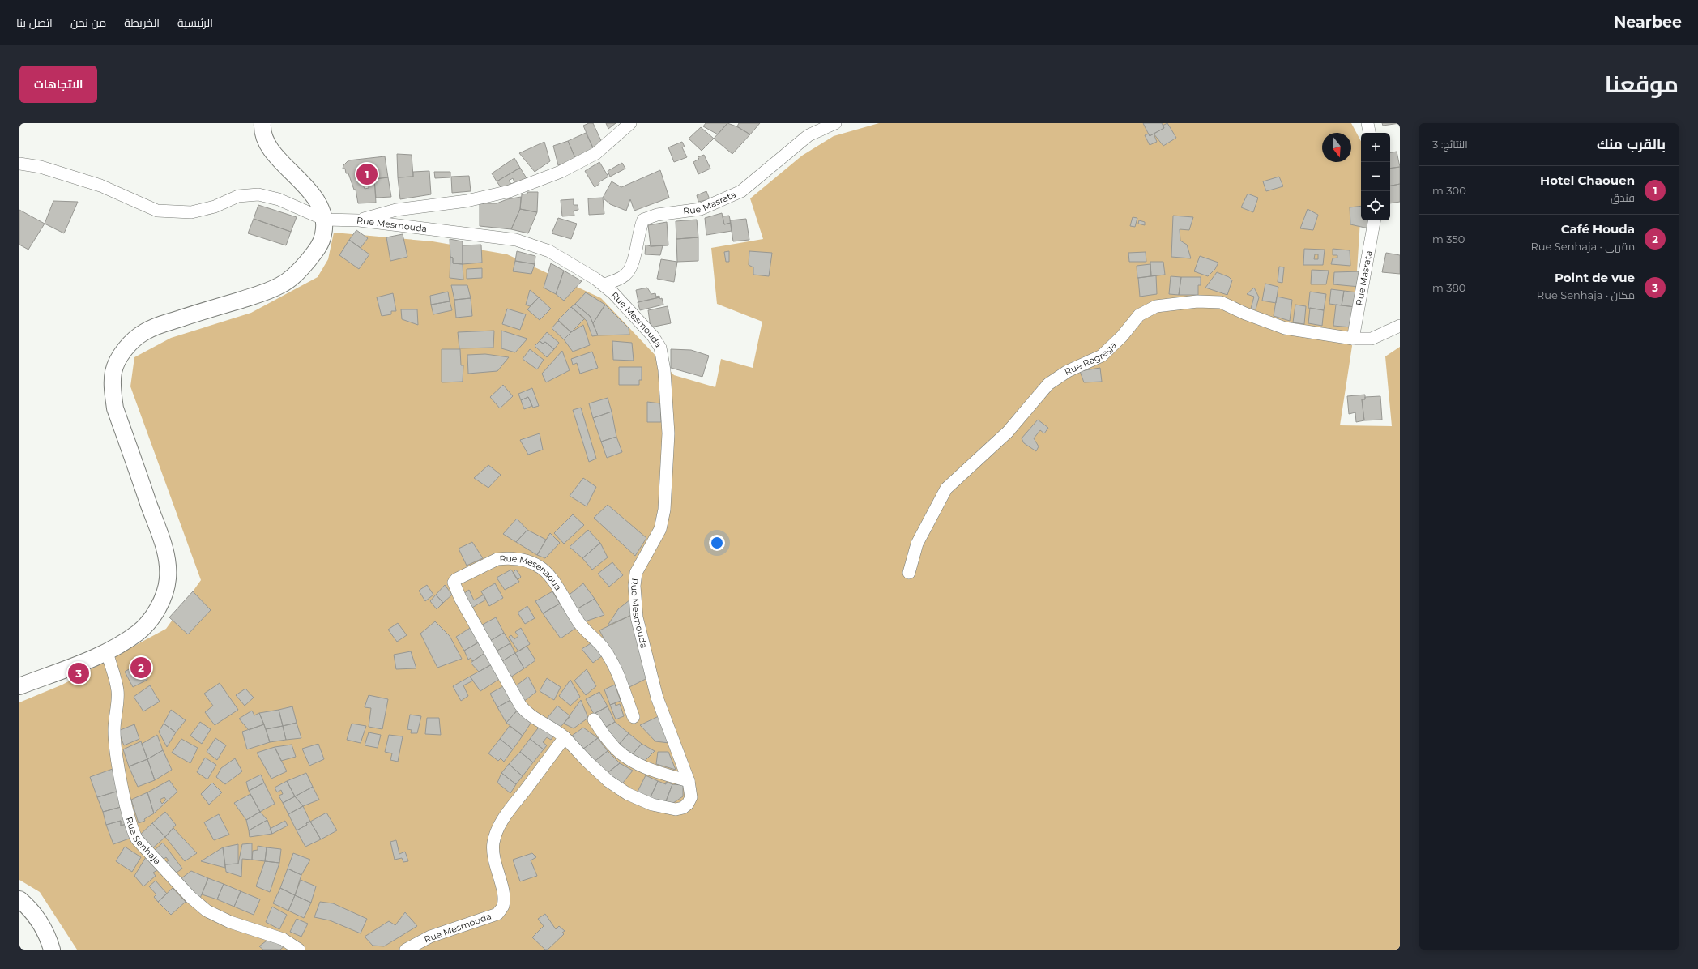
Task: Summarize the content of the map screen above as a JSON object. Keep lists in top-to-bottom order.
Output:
{
  "streets": {
    "street": [
      "Rue Masrata",
      "Rue Mesmouda",
      "Rue Regrega",
      "Rue Mesenaoua",
      "Rue Senhaja"
    ]
  },
  "crossings": [
    ["Rue Masrata", "Rue Mesmouda"],
    ["Rue Masrata", "Rue Regrega"],
    ["Rue Mesmouda", "Rue Mesenaoua"]
  ],
  "north": "bottom",
  "page": {
    "header": "Nearbee",
    "nav": [
      "الرئيسية",
      "الخريطة",
      "من نحن",
      "اتصل بنا"
    ],
    "title": "موقعنا",
    "buttons": "الاتجاهات",
    "heading": ["بالقرب منك", "النتائج: 3"],
    "map_buttons": ["+", "−"],
    "pins": ["1", "2", "3"],
    "list": [
      {
        "mark": "1",
        "name": "Hotel Chaouen",
        "note": "فندق",
        "value": "300 m"
      },
      {
        "mark": "2",
        "name": "Café Houda",
        "note": "مقهى · Rue Senhaja",
        "value": "350 m"
      },
      {
        "mark": "3",
        "name": "Point de vue",
        "note": "مكان · Rue Senhaja",
        "value": "380 m"
      }
    ]
  }
}
